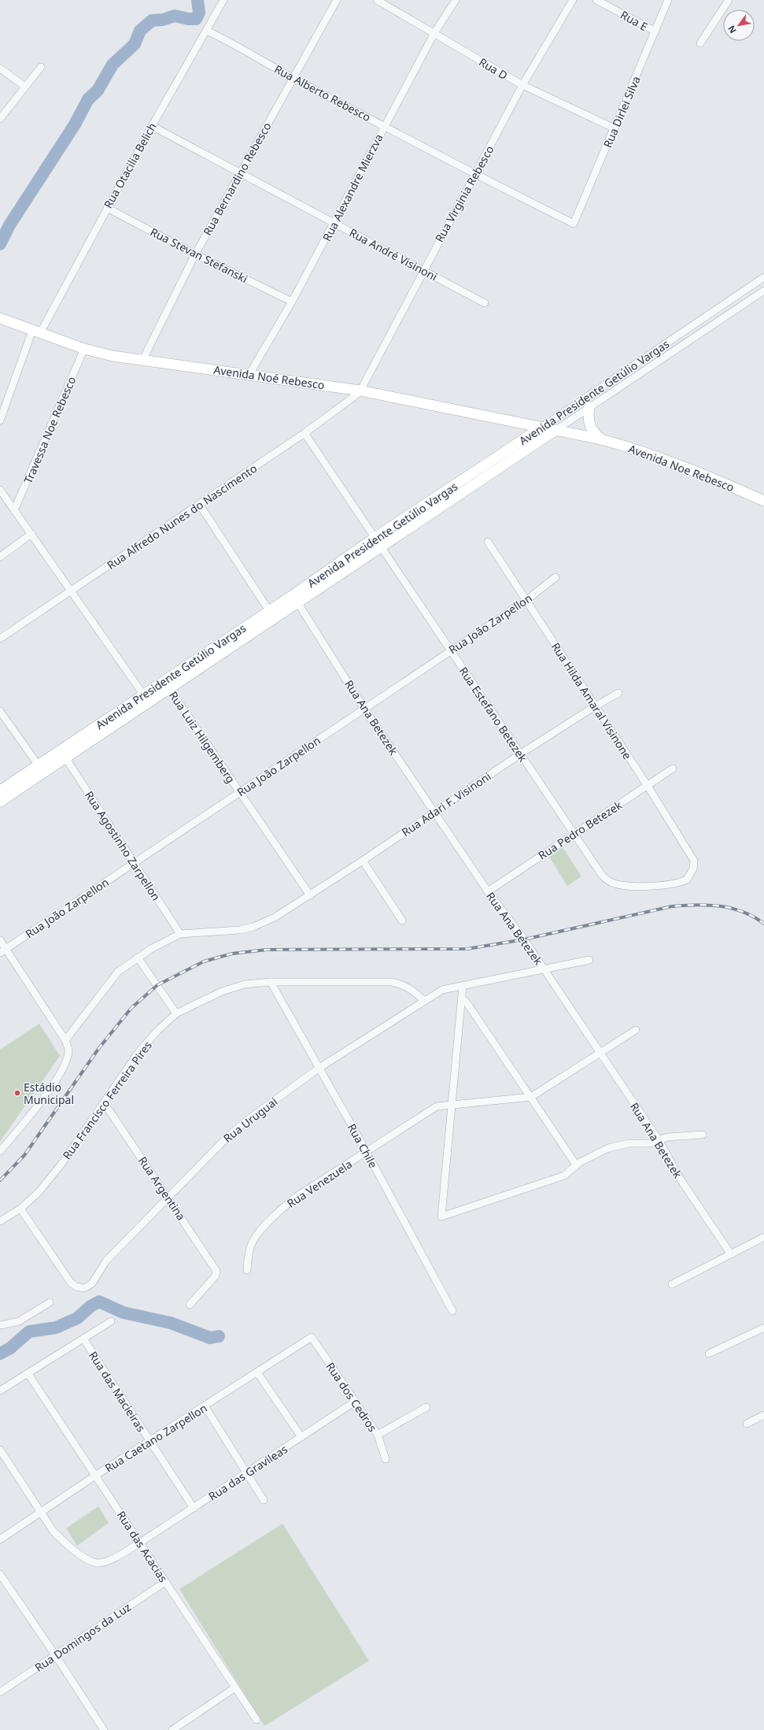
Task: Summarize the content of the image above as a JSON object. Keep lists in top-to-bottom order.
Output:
{
  "streets": {
    "main road": ["Avenida Noé Rebesco", "Avenida Presidente Getúlio Vargas", "Avenida Noe Rebesco"],
    "street": [
      "Rua E",
      "Rua D",
      "Rua Alberto Rebesco",
      "Rua Dirlei Silva",
      "Rua Otacilia Belich",
      "Rua Bernardino Rebesco",
      "Rua Alexandre Mierzva",
      "Rua Virginia Rebesco",
      "Rua André Visinoni",
      "Rua Stevan Stefanski",
      "Travessa Noe Rebesco",
      "Rua Alfredo Nunes do Nascimento",
      "Rua João Zarpellon",
      "Rua Hilda Amaral Visinone",
      "Rua Estefano Betezek",
      "Rua Ana Betezek",
      "Rua Luiz Hilgemberg",
      "Rua Adari F. Visinoni",
      "Rua Pedro Betezek",
      "Rua Agostinho Zarpellon",
      "Rua Francisco Ferreira Pires",
      "Rua Uruguai",
      "Rua Chile",
      "Rua Venezuela",
      "Rua Argentina",
      "Rua das Macieiras",
      "Rua dos Cedros",
      "Rua Caetano Zarpellon",
      "Rua das Gravileas",
      "Rua das Acacias",
      "Rua Domingos da Luz"
    ]
  },
  "crossings": [
    ["Rua E", "Rua Dirlei Silva"],
    ["Rua D", "Rua Dirlei Silva"],
    ["Rua D", "Rua Alexandre Mierzva"],
    ["Rua D", "Rua Virginia Rebesco"],
    ["Rua Alberto Rebesco", "Rua Dirlei Silva"],
    ["Rua Alberto Rebesco", "Rua Otacilia Belich"],
    ["Rua Alberto Rebesco", "Rua Bernardino Rebesco"],
    ["Rua Alberto Rebesco", "Rua Alexandre Mierzva"],
    ["Rua Alberto Rebesco", "Rua Virginia Rebesco"],
    ["Rua Otacilia Belich", "Rua André Visinoni"],
    ["Rua Otacilia Belich", "Rua Stevan Stefanski"],
    ["Rua Otacilia Belich", "Avenida Noé Rebesco"],
    ["Rua Bernardino Rebesco", "Rua André Visinoni"],
    ["Rua Bernardino Rebesco", "Rua Stevan Stefanski"],
    ["Rua Bernardino Rebesco", "Avenida Noé Rebesco"],
    ["Rua Alexandre Mierzva", "Rua André Visinoni"],
    ["Rua Alexandre Mierzva", "Rua Stevan Stefanski"],
    ["Rua Alexandre Mierzva", "Avenida Noé Rebesco"],
    ["Rua Virginia Rebesco", "Rua André Visinoni"],
    ["Rua Virginia Rebesco", "Avenida Noé Rebesco"],
    ["Rua Virginia Rebesco", "Rua Alfredo Nunes do Nascimento"],
    ["Avenida Noé Rebesco", "Avenida Presidente Getúlio Vargas"],
    ["Avenida Noé Rebesco", "Travessa Noe Rebesco"],
    ["Avenida Noé Rebesco", "Avenida Noe Rebesco"],
    ["Avenida Noé Rebesco", "Rua Alfredo Nunes do Nascimento"],
    ["Avenida Presidente Getúlio Vargas", "Avenida Noe Rebesco"],
    ["Avenida Presidente Getúlio Vargas", "Rua Estefano Betezek"],
    ["Avenida Presidente Getúlio Vargas", "Rua Ana Betezek"],
    ["Avenida Presidente Getúlio Vargas", "Rua Luiz Hilgemberg"],
    ["Avenida Presidente Getúlio Vargas", "Rua Agostinho Zarpellon"],
    ["Rua Alfredo Nunes do Nascimento", "Rua Estefano Betezek"],
    ["Rua João Zarpellon", "Rua Hilda Amaral Visinone"],
    ["Rua João Zarpellon", "Rua Estefano Betezek"],
    ["Rua João Zarpellon", "Rua Ana Betezek"],
    ["Rua João Zarpellon", "Rua Luiz Hilgemberg"],
    ["Rua João Zarpellon", "Rua Agostinho Zarpellon"],
    ["Rua Hilda Amaral Visinone", "Rua Estefano Betezek"],
    ["Rua Hilda Amaral Visinone", "Rua Adari F. Visinoni"],
    ["Rua Hilda Amaral Visinone", "Rua Pedro Betezek"],
    ["Rua Estefano Betezek", "Rua Adari F. Visinoni"],
    ["Rua Estefano Betezek", "Rua Pedro Betezek"],
    ["Rua Ana Betezek", "Rua Adari F. Visinoni"],
    ["Rua Ana Betezek", "Rua Pedro Betezek"],
    ["Rua Ana Betezek", "Rua Uruguai"],
    ["Rua Luiz Hilgemberg", "Rua Adari F. Visinoni"],
    ["Rua Adari F. Visinoni", "Rua Agostinho Zarpellon"],
    ["Rua Francisco Ferreira Pires", "Rua Uruguai"],
    ["Rua Francisco Ferreira Pires", "Rua Chile"],
    ["Rua Francisco Ferreira Pires", "Rua Argentina"],
    ["Rua Uruguai", "Rua Chile"],
    ["Rua Uruguai", "Rua Argentina"],
    ["Rua Chile", "Rua Venezuela"],
    ["Rua das Macieiras", "Rua Caetano Zarpellon"],
    ["Rua das Macieiras", "Rua das Gravileas"],
    ["Rua dos Cedros", "Rua Caetano Zarpellon"],
    ["Rua dos Cedros", "Rua das Gravileas"],
    ["Rua Caetano Zarpellon", "Rua das Gravileas"],
    ["Rua Caetano Zarpellon", "Rua das Acacias"],
    ["Rua das Gravileas", "Rua das Acacias"],
    ["Rua das Acacias", "Rua Domingos da Luz"]
  ],
  "places": ["Estádio Municipal"],
  "north": "bottom left"
}
